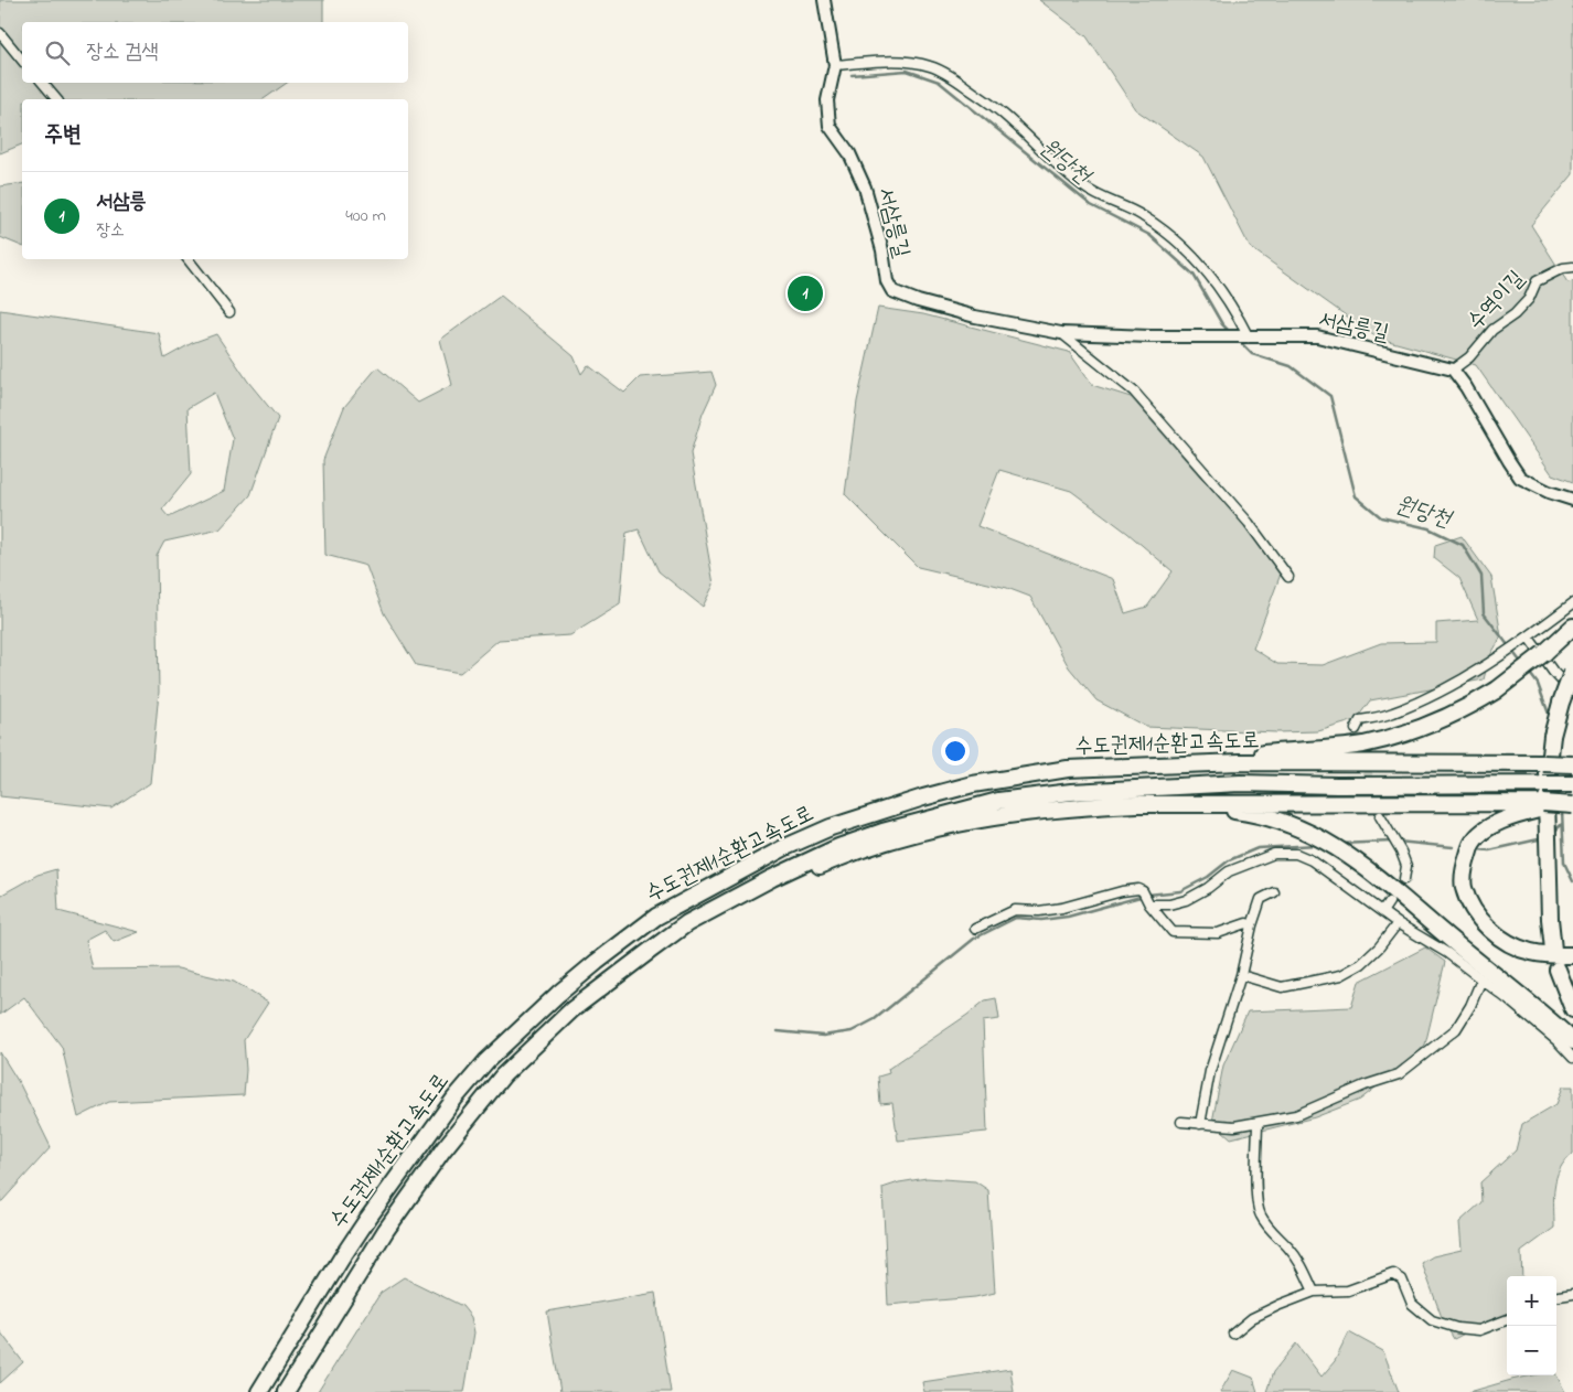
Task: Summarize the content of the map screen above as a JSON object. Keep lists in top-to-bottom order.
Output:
{
  "streets": {
    "highway": ["수도권제1순환고속도로"],
    "street": ["서삼릉길", "수역이길"]
  },
  "crossings": [
    ["서삼릉길", "수역이길"]
  ],
  "water": ["원당천"],
  "page": {
    "search": "장소 검색",
    "heading": "주변",
    "list": [
      {
        "mark": "1",
        "name": "서삼릉",
        "note": "장소",
        "value": "400 m"
      }
    ],
    "pins": "1",
    "map_buttons": ["+", "−"]
  }
}
